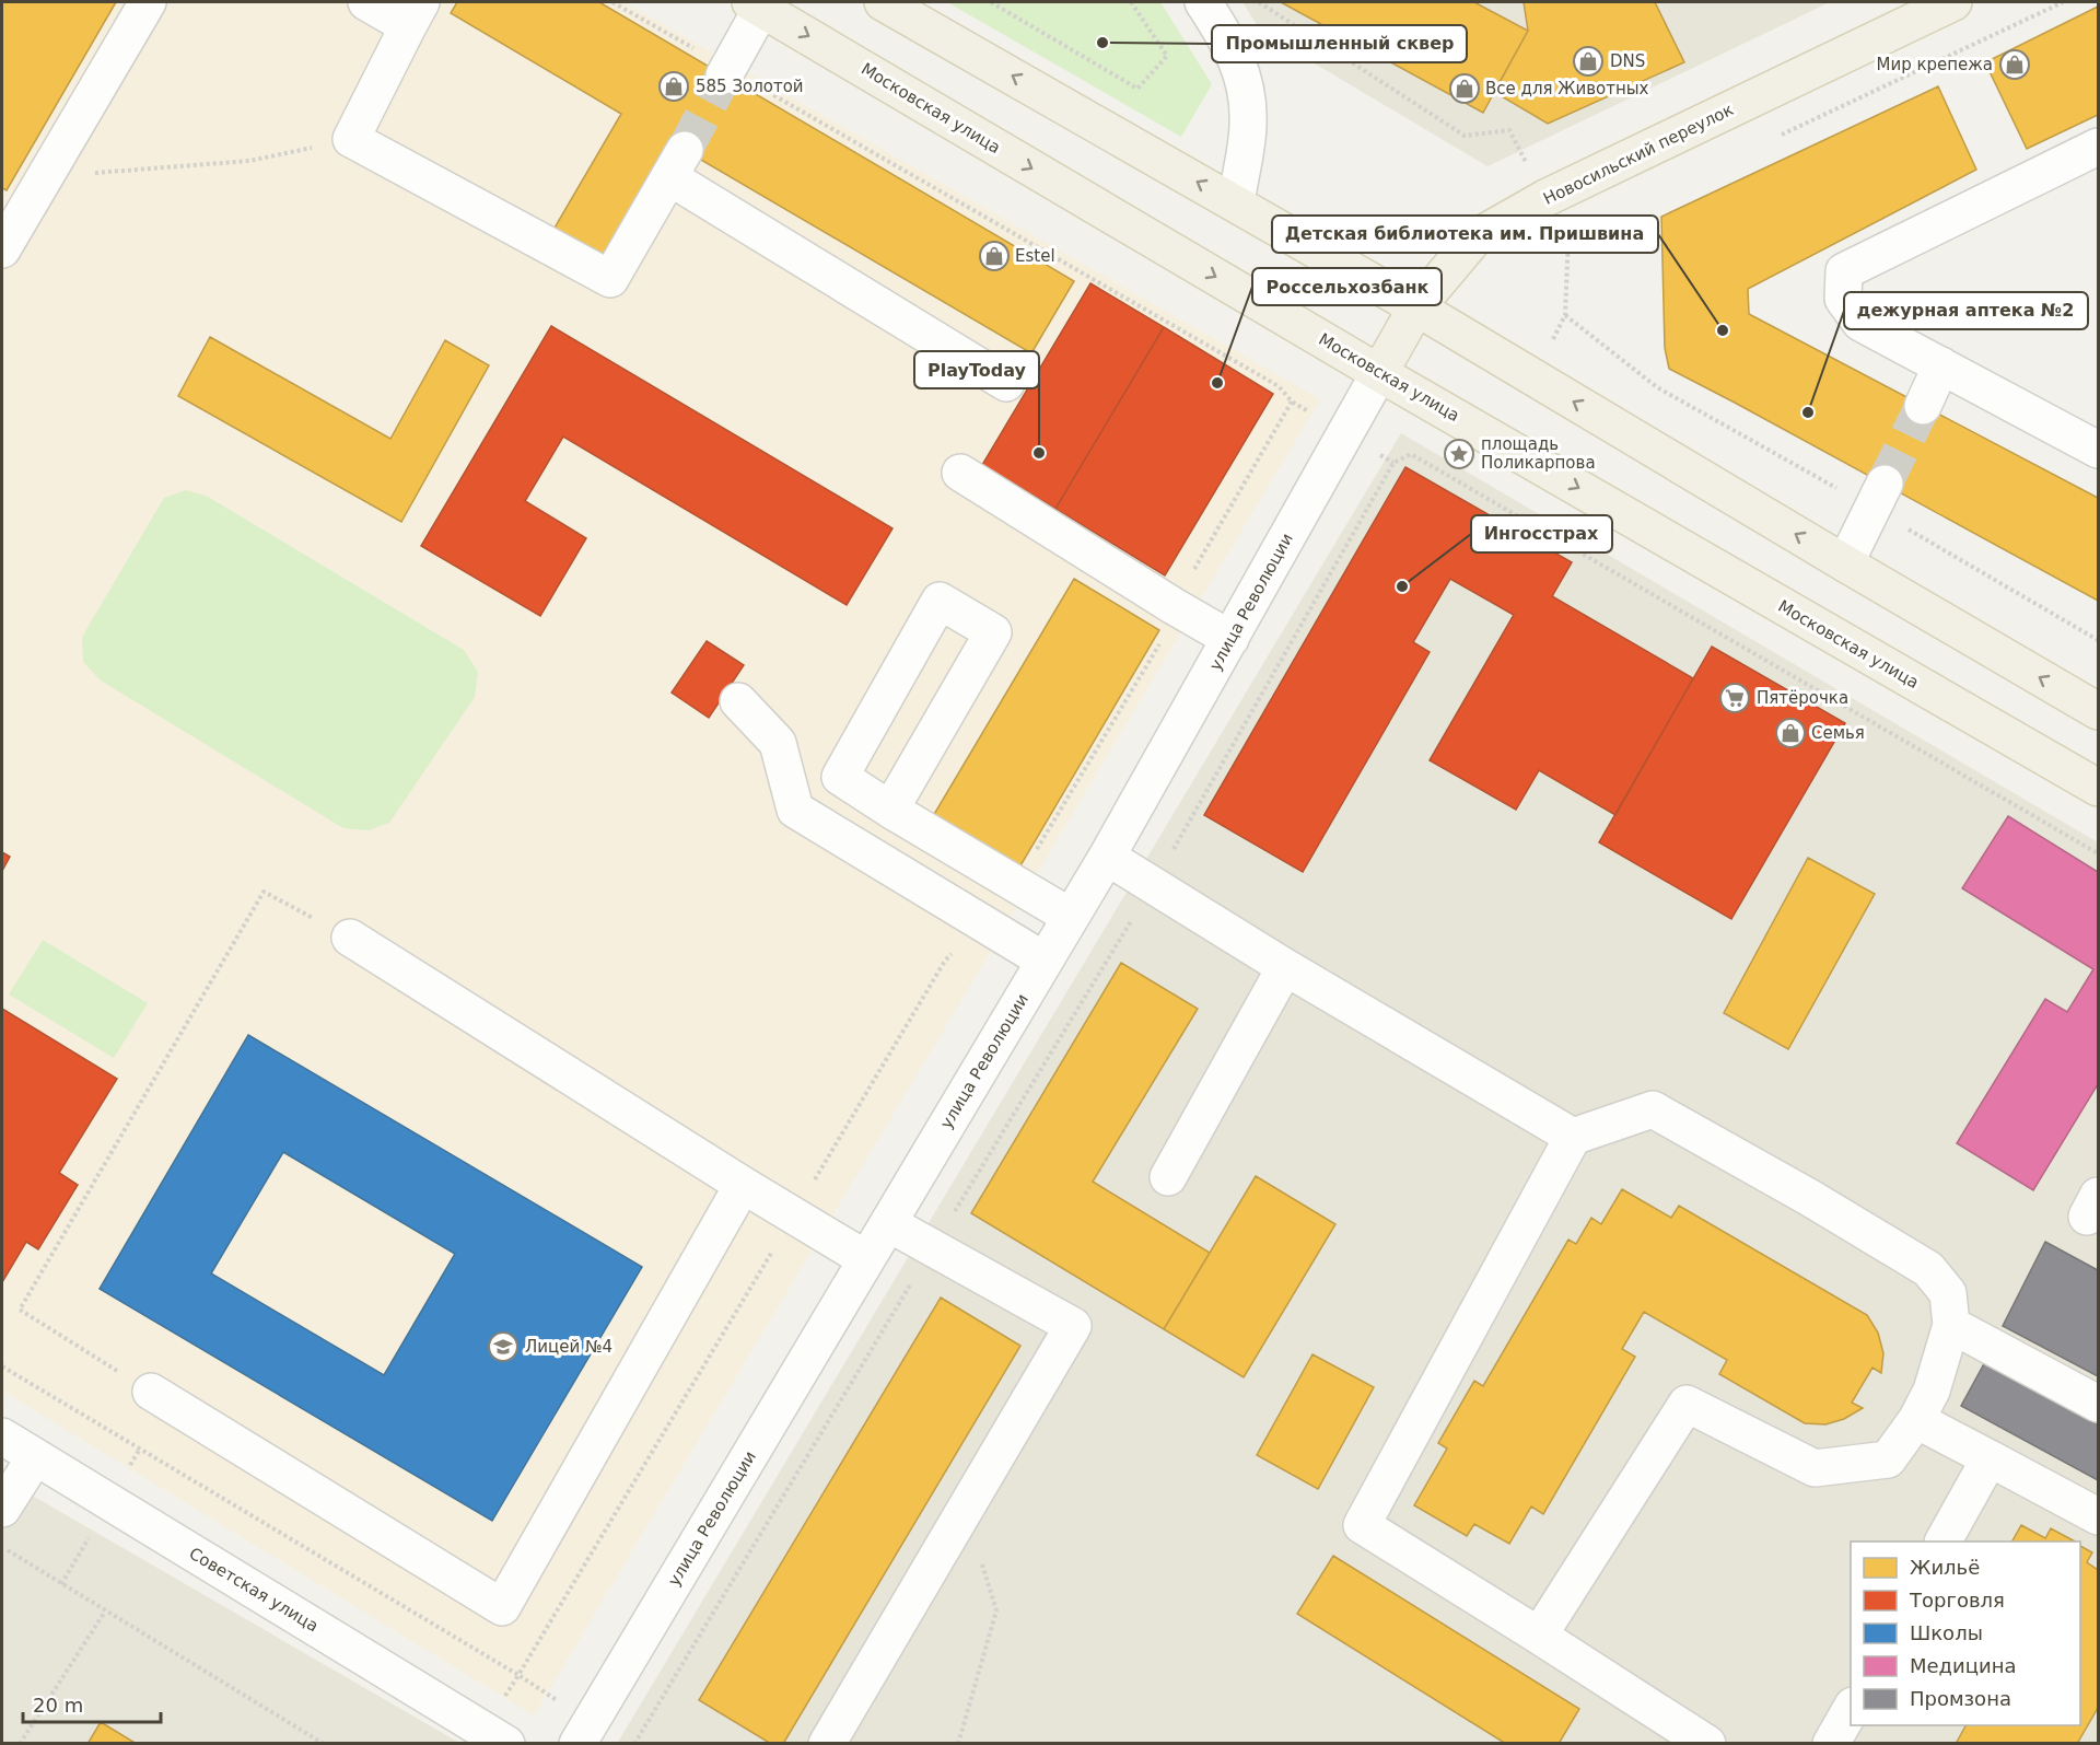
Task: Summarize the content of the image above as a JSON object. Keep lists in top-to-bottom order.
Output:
{
  "streets": {
    "main road": ["Московская улица", "Новосильский переулок"],
    "street": ["улица Революции", "Советская улица"]
  },
  "crossings": [
    ["Московская улица", "Новосильский переулок"],
    ["Московская улица", "улица Революции"],
    ["Новосильский переулок", "улица Революции"]
  ],
  "places": {
    "other": [
      "Промышленный сквер",
      "Детская библиотека им. Пришвина",
      "Россельхозбанк",
      "дежурная аптека №2",
      "PlayToday",
      "Ингосстрах"
    ],
    "shop": [
      "DNS",
      "Мир крепежа",
      "585 Золотой",
      "Все для Животных",
      "Estel",
      "Семья"
    ],
    "place": ["площадь Поликарпова"],
    "supermarket": ["Пятёрочка"],
    "school or university": ["Лицей №4"]
  },
  "legend": [
    "Жильё",
    "Торговля",
    "Школы",
    "Медицина",
    "Промзона"
  ],
  "scale_bar": "20 m"
}
